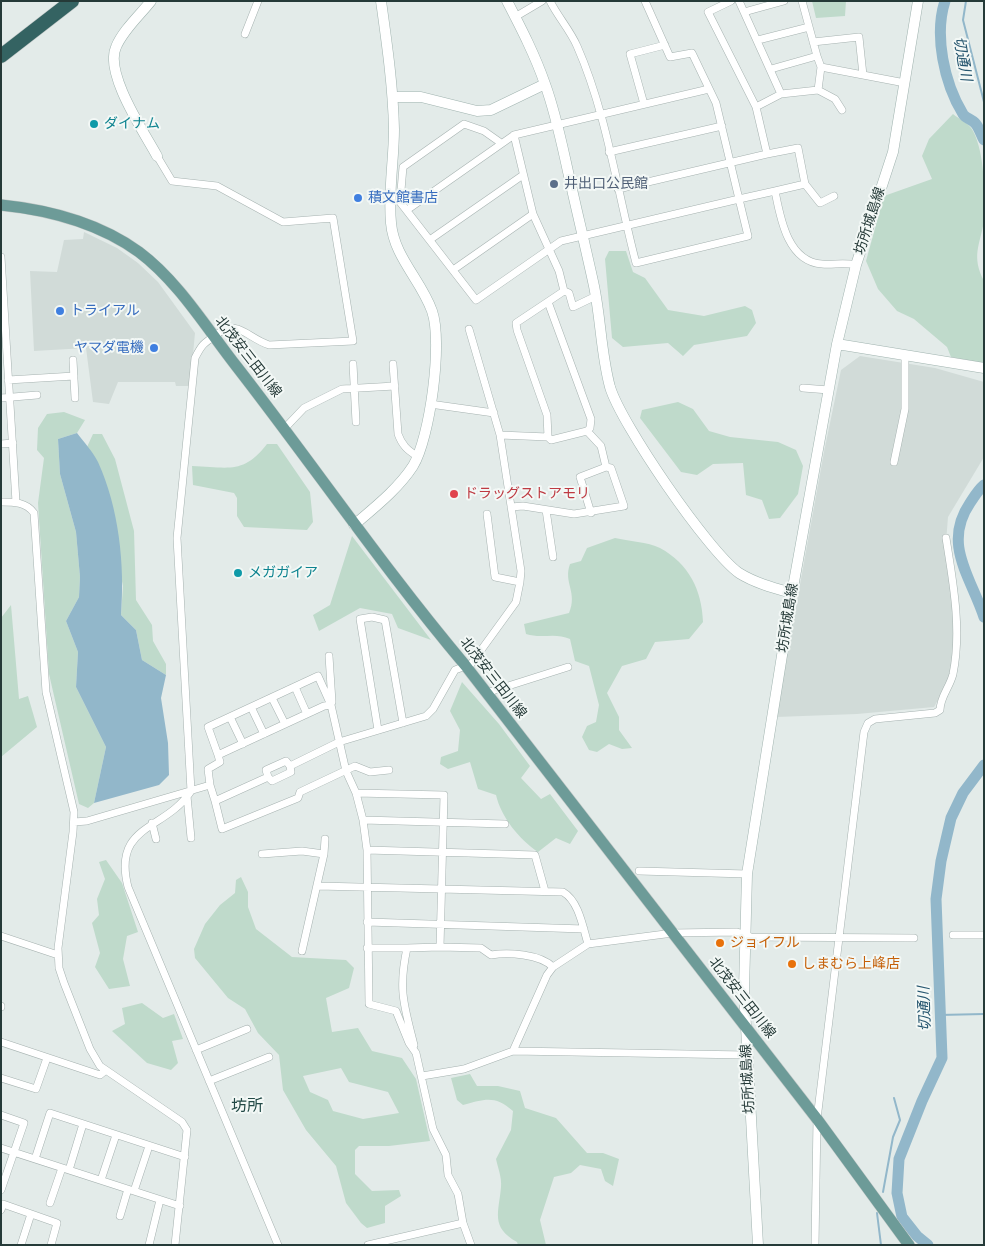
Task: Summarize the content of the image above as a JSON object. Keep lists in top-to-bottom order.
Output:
{
  "streets": {
    "main road": ["北茂安三田川線"],
    "street": ["坊所城島線"]
  },
  "crossings": [
    ["坊所城島線", "北茂安三田川線"]
  ],
  "districts": ["坊所"],
  "water": ["切通川"],
  "places": [
    "ダイナム",
    "井出口公民館",
    "積文館書店",
    "トライアル",
    "ヤマダ電機",
    "ドラッグストアモリ",
    "メガガイア",
    "ジョイフル",
    "しまむら上峰店"
  ]
}
